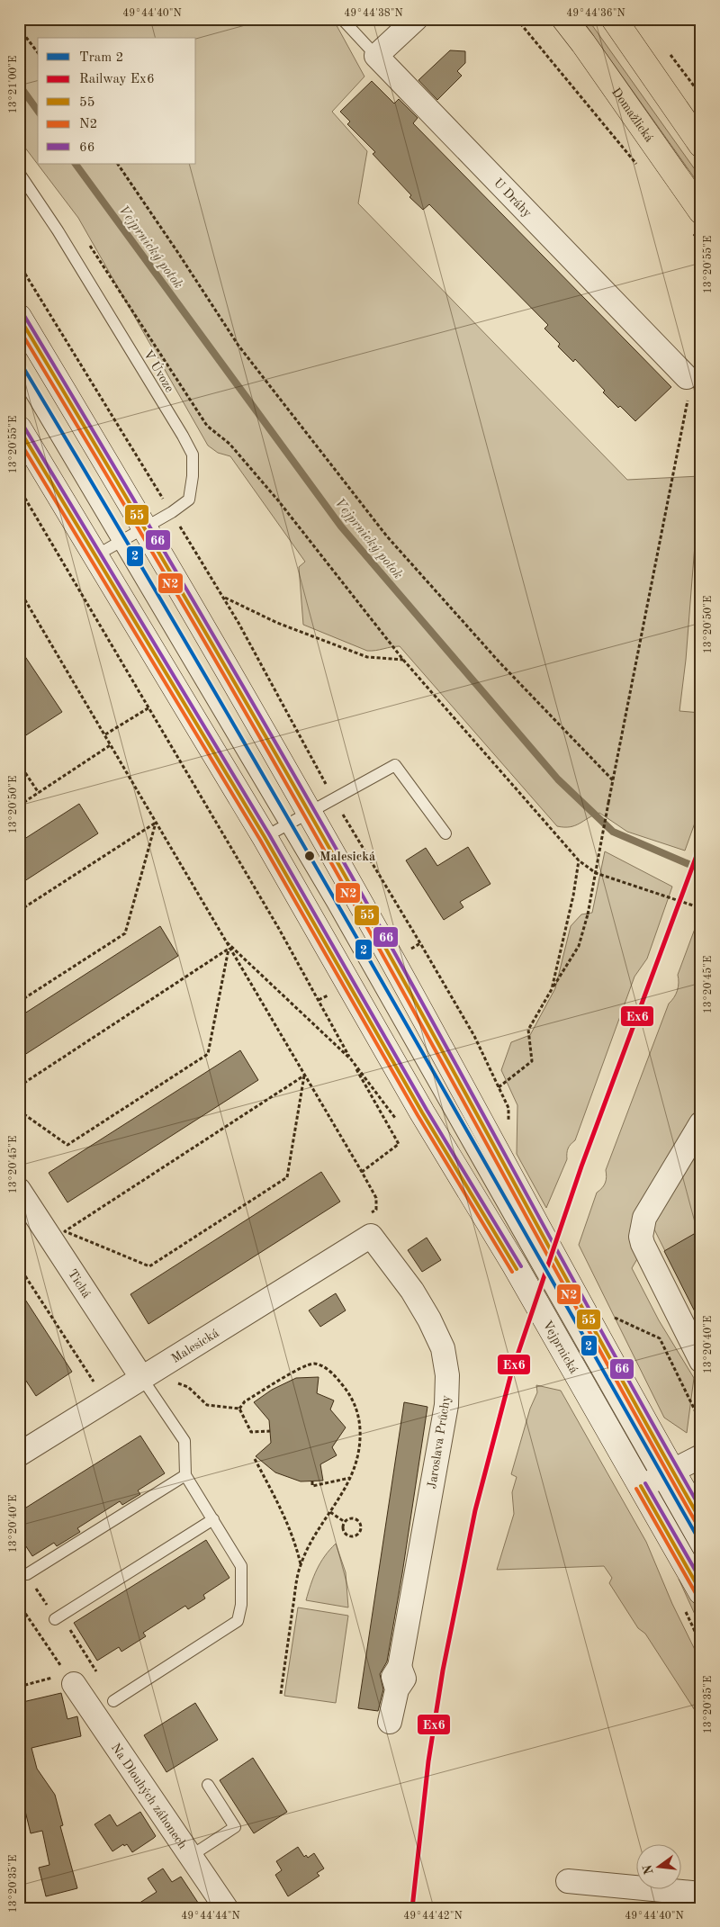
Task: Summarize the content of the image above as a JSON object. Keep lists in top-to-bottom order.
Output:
{
  "streets": {
    "main road": ["Domažlická", "Vejprnická"],
    "street": [
      "U Dráhy",
      "Tichá",
      "Malesická",
      "Jaroslava Průchy",
      "Na Dlouhých záhonech"
    ],
    "lane": ["V Úvoze"]
  },
  "crossings": [
    ["V Úvoze", "Vejprnická"],
    ["Tichá", "Malesická"],
    ["Malesická", "Jaroslava Průchy"]
  ],
  "water": ["Vejprnický potok"],
  "places": ["Malesická"],
  "lines": [
    "transit line 66",
    "transit line 55",
    "transit line N2",
    "tram line 2",
    "rail line Ex6"
  ],
  "legend": [
    "Tram 2",
    "Railway Ex6",
    "55",
    "N2",
    "66"
  ],
  "north": "left",
  "coordinates": [
    "49°44'40\"N",
    "49°44'38\"N",
    "49°44'36\"N",
    "13°21'00\"E",
    "13°20'55\"E",
    "13°20'50\"E",
    "13°20'45\"E",
    "13°20'40\"E",
    "13°20'35\"E",
    "49°44'44\"N",
    "49°44'42\"N"
  ]
}
